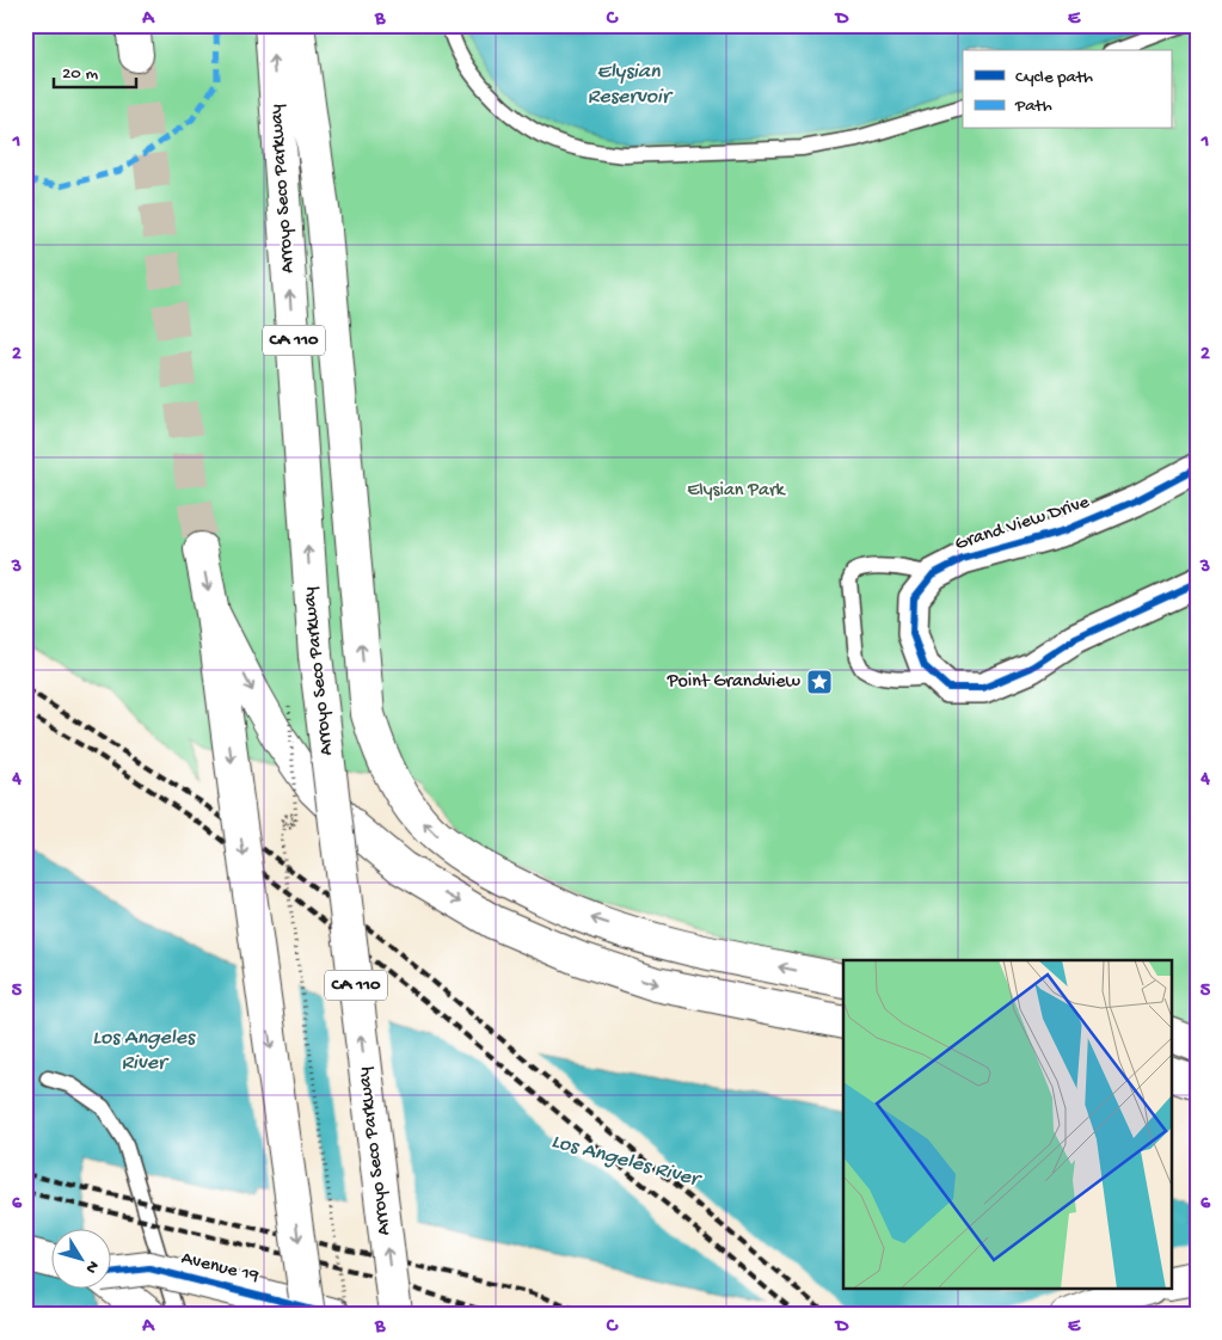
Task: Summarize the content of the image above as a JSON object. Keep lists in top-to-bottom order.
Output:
{
  "streets": {
    "main road": ["Arroyo Seco Parkway", "CA 110", "Avenue 19"],
    "street": ["Grand View Drive"]
  },
  "water": ["Elysian Reservoir", "Los Angeles River"],
  "parks": ["Elysian Park"],
  "places": {
    "place": ["Point Grandview"]
  },
  "legend": ["Cycle path", "Path"],
  "scale_bar": "20 m",
  "north": "bottom right",
  "grid": {
    "columns": [
      "A",
      "B",
      "C",
      "D",
      "E"
    ],
    "rows": [
      "1",
      "2",
      "3",
      "4",
      "5",
      "6"
    ]
  }
}
